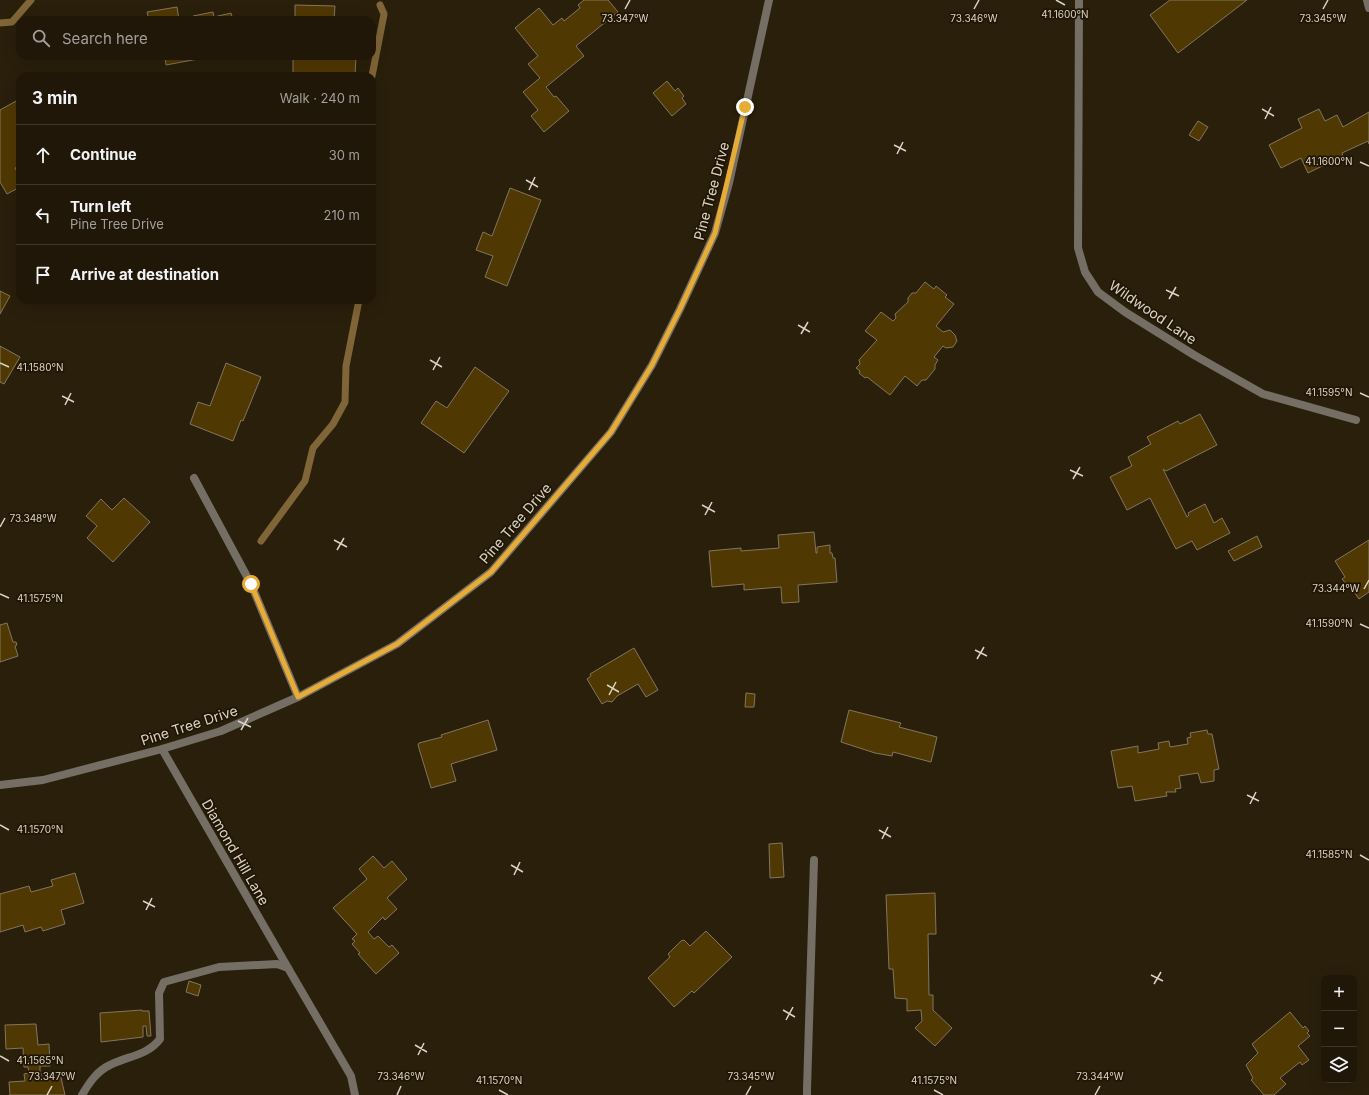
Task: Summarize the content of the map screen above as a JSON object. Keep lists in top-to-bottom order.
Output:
{
  "streets": {
    "street": ["Pine Tree Drive", "Wildwood Lane", "Diamond Hill Lane"]
  },
  "crossings": [
    ["Pine Tree Drive", "Diamond Hill Lane"]
  ],
  "page": {
    "search": "Search here",
    "heading": ["3 min", "Walk · 240 m"],
    "list": [
      ["Continue", "30 m"],
      ["Turn left", "Pine Tree Drive", "210 m"],
      "Arrive at destination"
    ],
    "map_buttons": ["+", "−"]
  },
  "coordinates": [
    "41.1600°N",
    "73.347°W",
    "73.346°W",
    "73.345°W",
    "41.1580°N",
    "41.1595°N",
    "73.348°W",
    "73.344°W",
    "41.1575°N",
    "41.1590°N",
    "41.1570°N",
    "41.1585°N",
    "41.1565°N"
  ]
}
